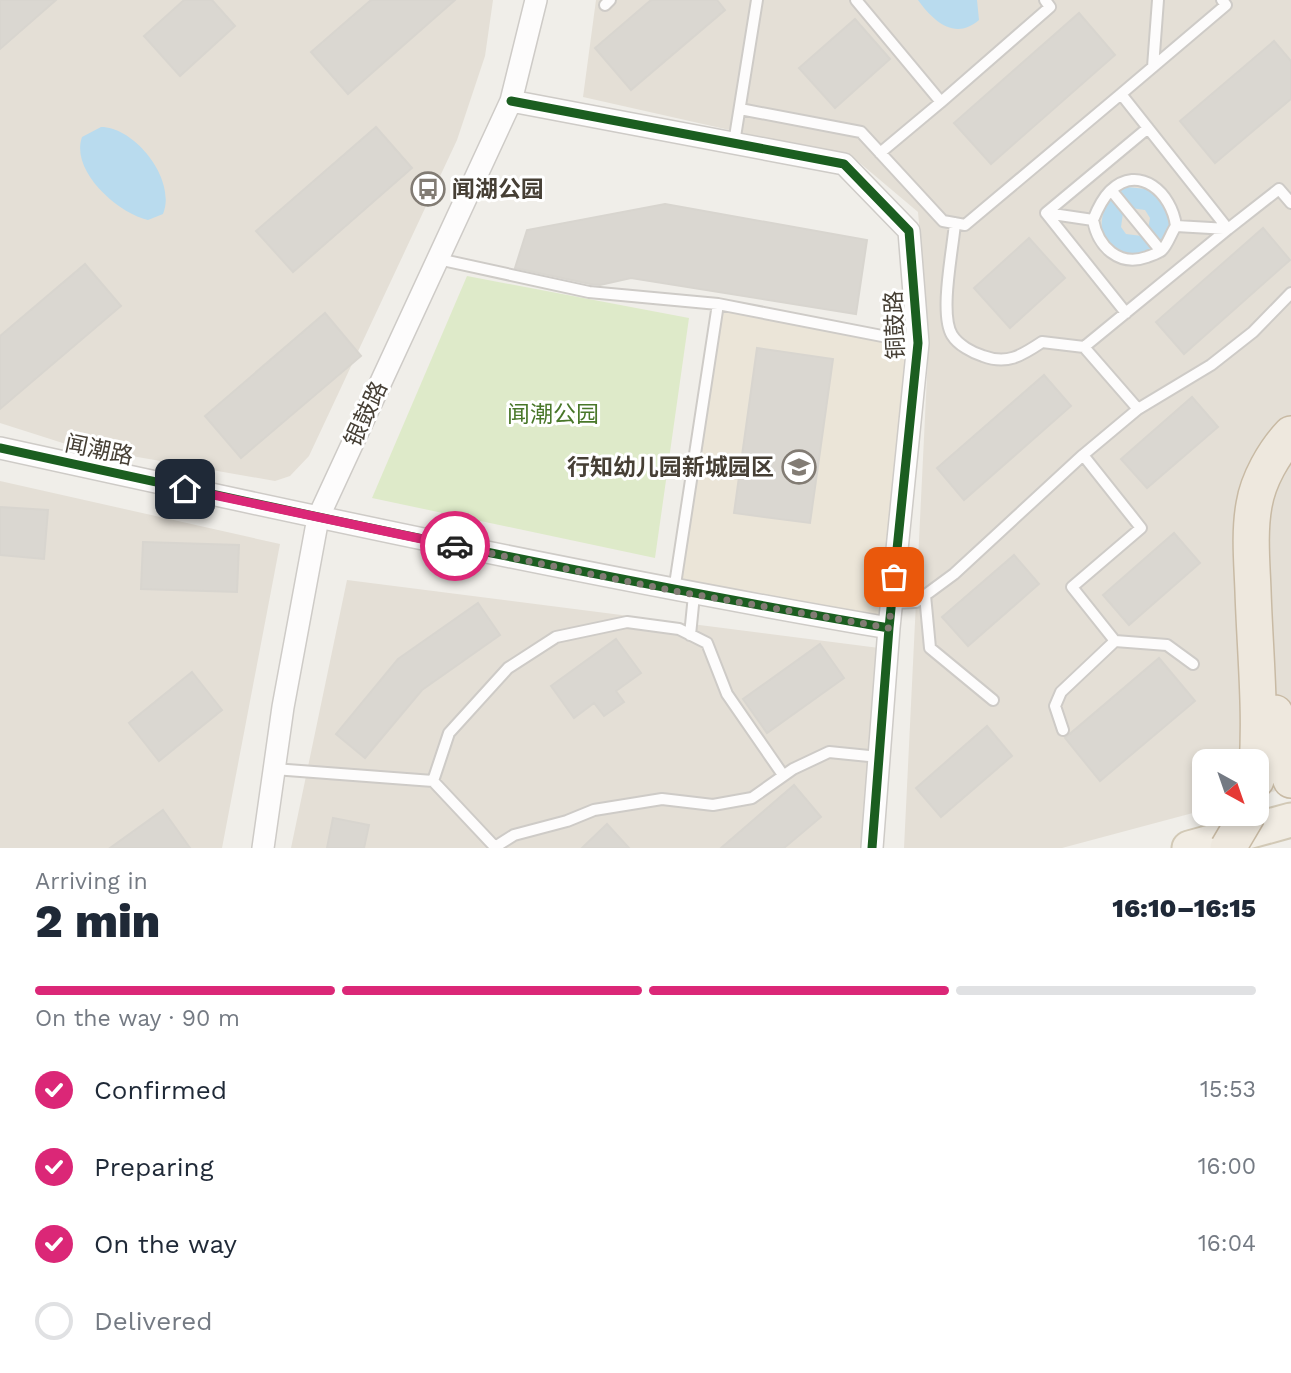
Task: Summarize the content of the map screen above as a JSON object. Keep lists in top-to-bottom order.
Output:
{
  "streets": {
    "street": ["铜鼓路", "银鼓路", "闻潮路"]
  },
  "crossings": [
    ["铜鼓路", "银鼓路"],
    ["铜鼓路", "闻潮路"],
    ["银鼓路", "闻潮路"]
  ],
  "parks": ["闻潮公园"],
  "places": {
    "bus stop": ["闻湖公园"],
    "school or university": ["行知幼儿园新城园区"]
  },
  "north": "bottom right",
  "page": {
    "heading": ["2 min", "Arriving in", "16:10–16:15"],
    "bar": "On the way · 90 m",
    "list": [
      ["Confirmed", "15:53"],
      ["Preparing", "16:00"],
      ["On the way", "16:04"],
      "Delivered"
    ]
  }
}
